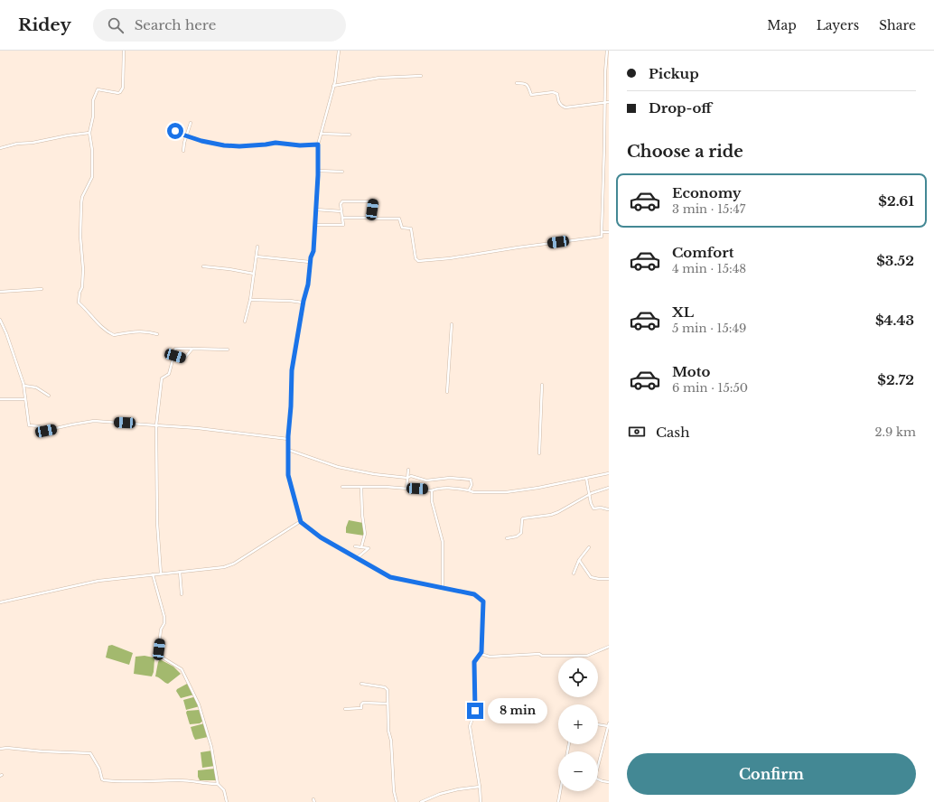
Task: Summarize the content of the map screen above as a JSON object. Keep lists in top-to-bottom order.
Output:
{
  "page": {
    "header": "Ridey",
    "search": "Search here",
    "nav": ["Map", "Layers", "Share"],
    "banner": ["Pickup", "Drop-off"],
    "heading": "Choose a ride",
    "list": [
      {
        "name": "Economy",
        "note": "3 min · 15:47",
        "value": "$2.61"
      },
      {
        "name": "Comfort",
        "note": "4 min · 15:48",
        "value": "$3.52"
      },
      {
        "name": "XL",
        "note": "5 min · 15:49",
        "value": "$4.43"
      },
      {
        "name": "Moto",
        "note": "6 min · 15:50",
        "value": "$2.72"
      }
    ],
    "pay": ["Cash", "2.9 km"],
    "map_buttons": ["+", "−"],
    "bubble": "8 min",
    "buttons": "Confirm"
  }
}
